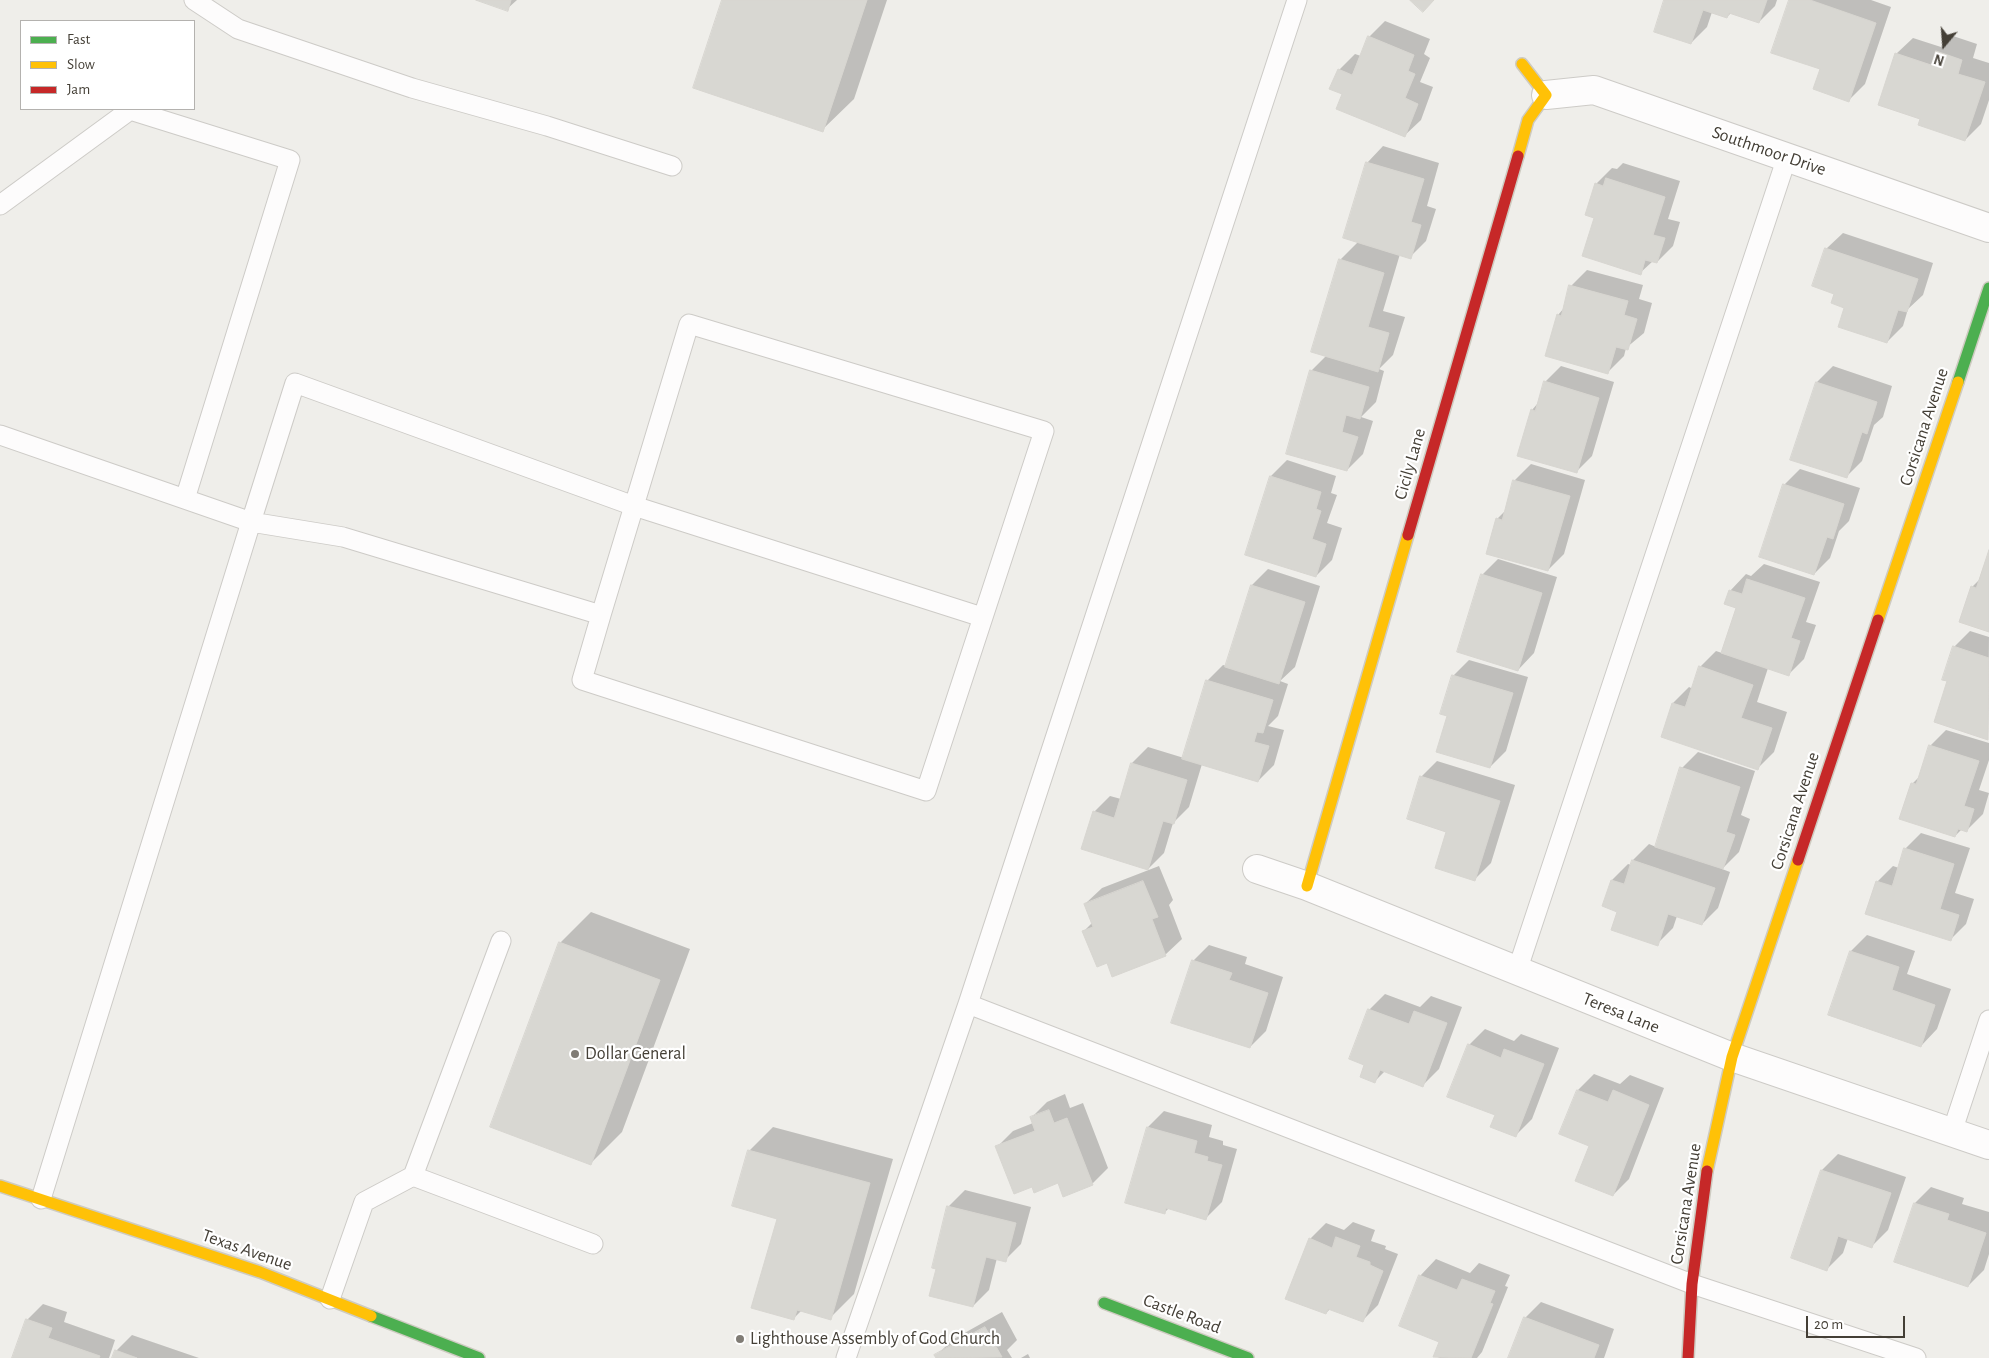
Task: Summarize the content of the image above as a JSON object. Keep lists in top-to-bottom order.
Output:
{
  "streets": {
    "street": [
      "Southmoor Drive",
      "Corsicana Avenue",
      "Cicily Lane",
      "Teresa Lane",
      "Texas Avenue",
      "Castle Road"
    ]
  },
  "crossings": [
    ["Southmoor Drive", "Cicily Lane"],
    ["Corsicana Avenue", "Teresa Lane"],
    ["Cicily Lane", "Teresa Lane"]
  ],
  "places": ["Dollar General", "Lighthouse Assembly of God Church"],
  "legend": ["Fast", "Slow", "Jam"],
  "scale_bar": "20 m",
  "north": "bottom"
}
